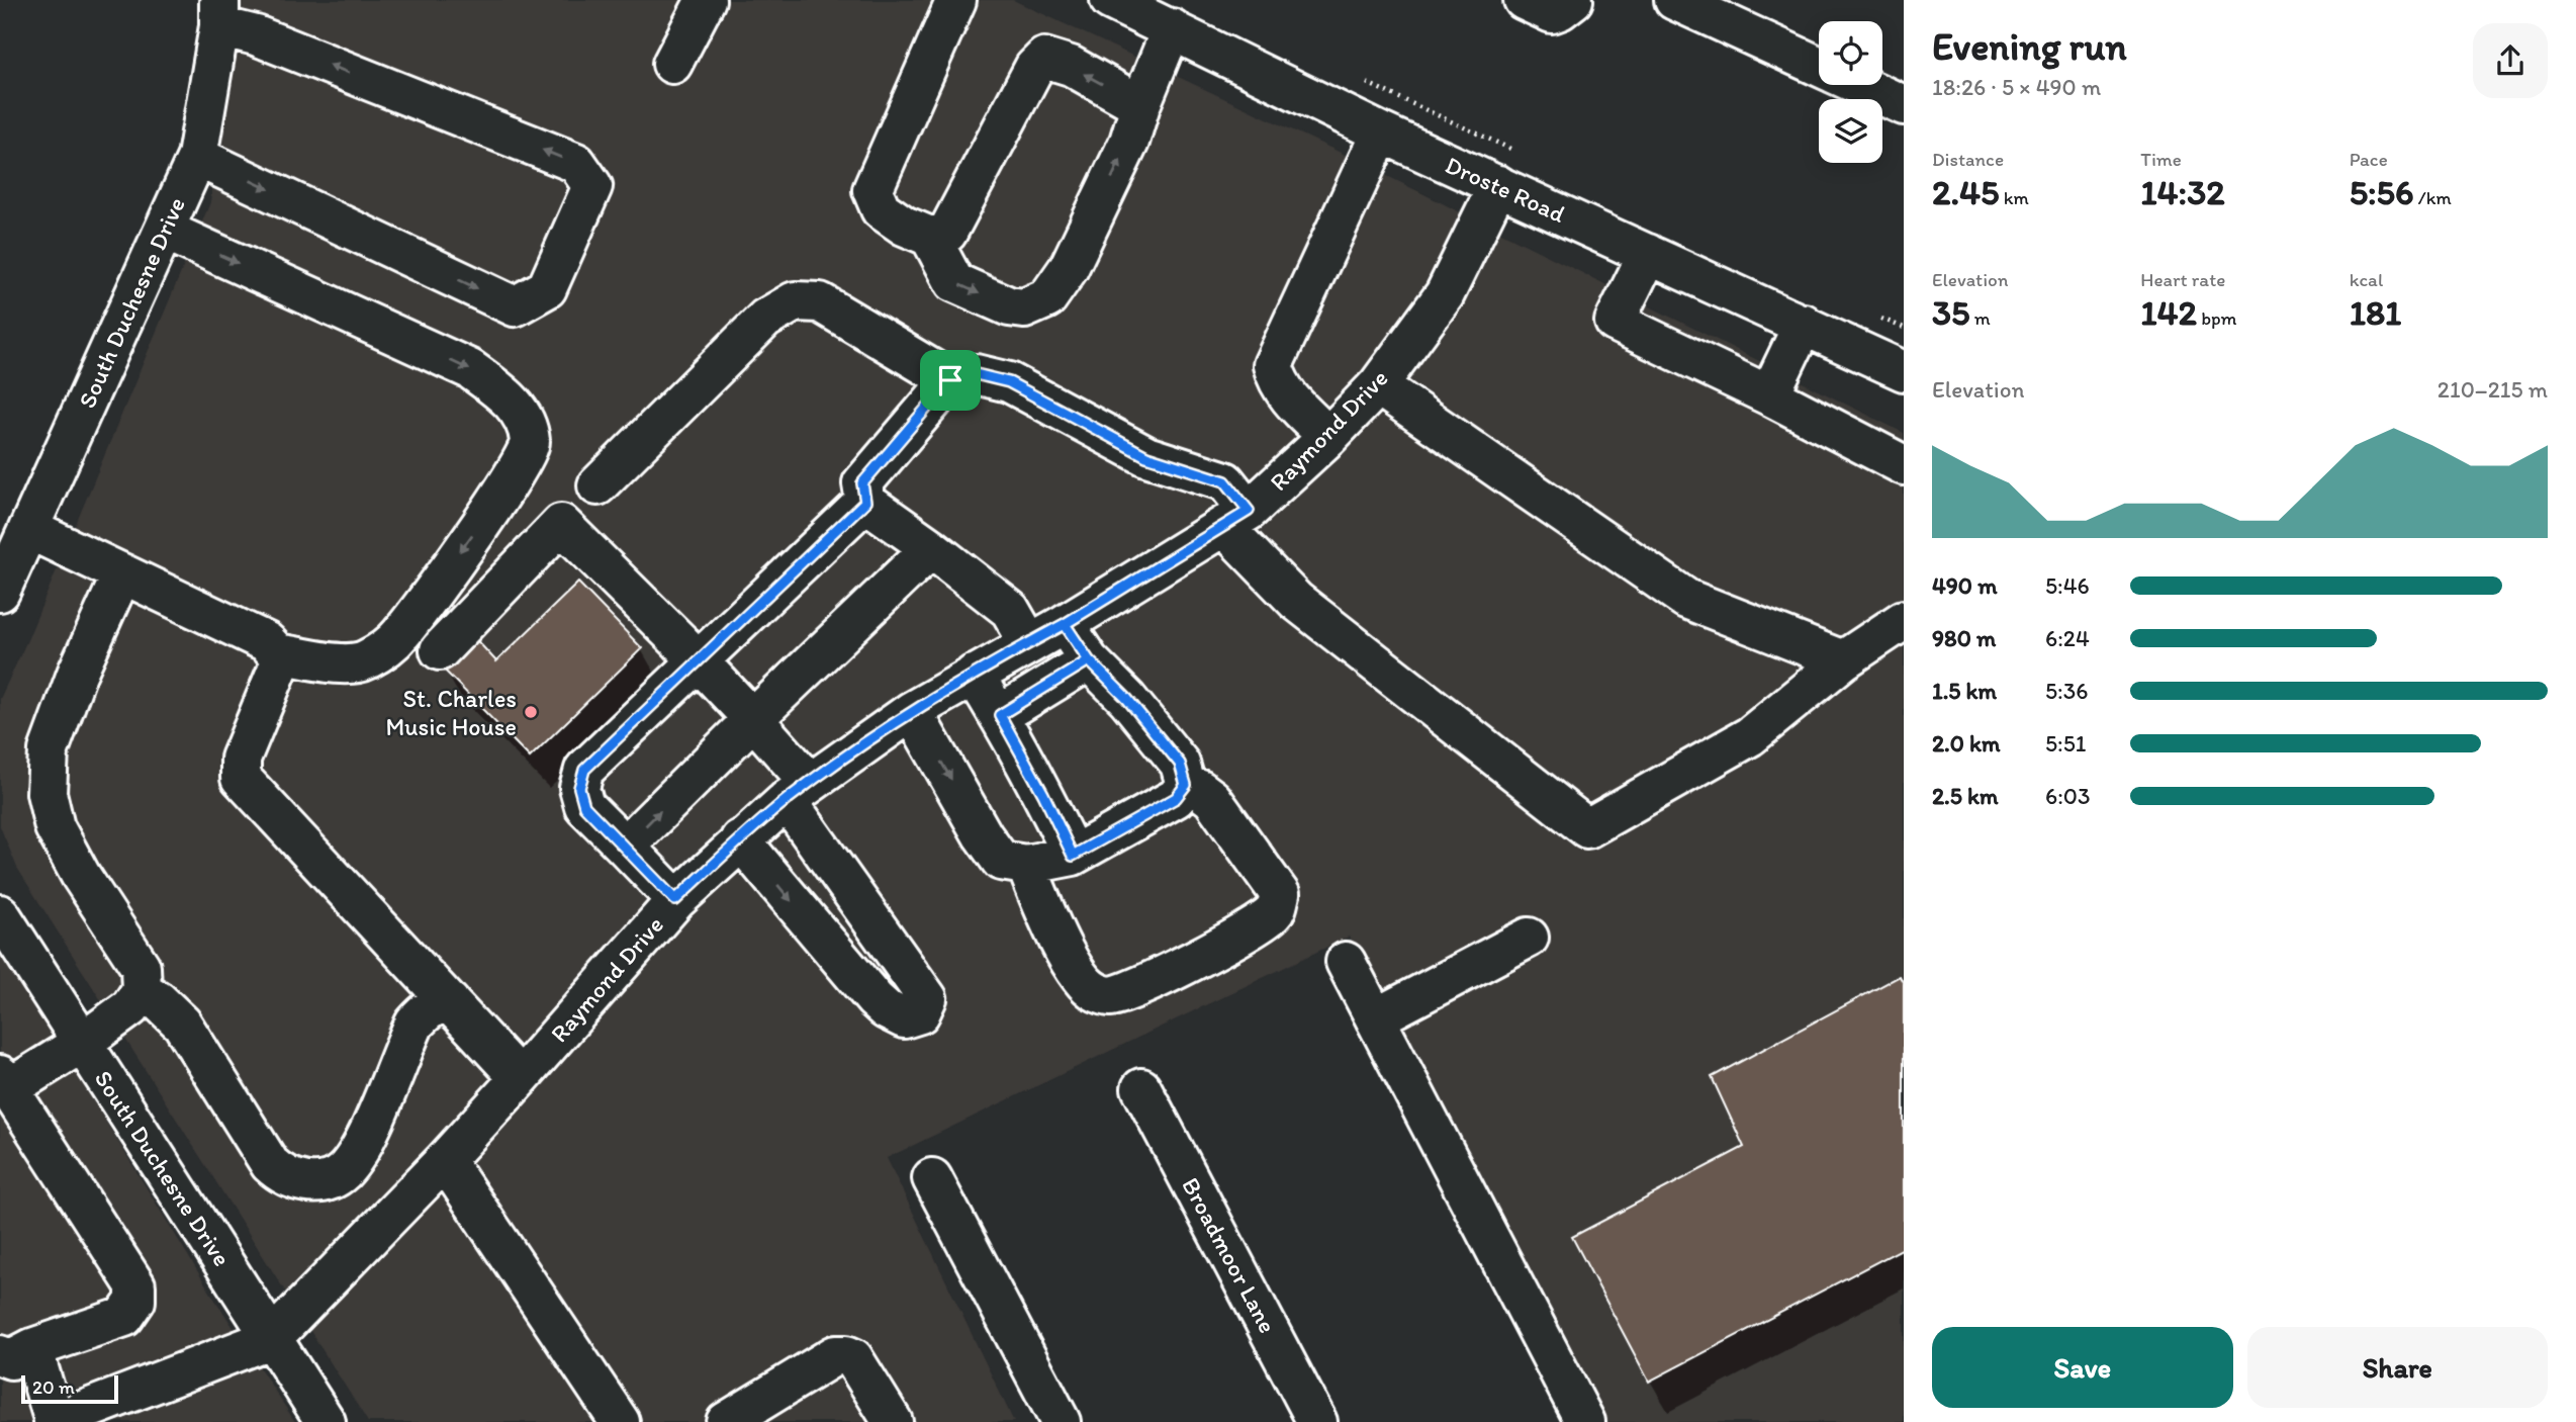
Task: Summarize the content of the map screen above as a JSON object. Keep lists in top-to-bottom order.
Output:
{
  "streets": {
    "street": [
      "Droste Road",
      "South Duchesne Drive",
      "Raymond Drive",
      "Broadmoor Lane"
    ]
  },
  "crossings": [
    ["Droste Road", "Raymond Drive"],
    ["South Duchesne Drive", "Raymond Drive"]
  ],
  "places": ["St. Charles Music House"],
  "scale_bar": "20 m",
  "page": {
    "heading": ["Evening run", "18:26 · 5 × 490 m"],
    "stats": [
      ["Distance", "2.45 km"],
      ["Time", "14:32"],
      ["Pace", "5:56 /km"],
      ["Elevation", "35 m"],
      ["Heart rate", "142 bpm"],
      ["kcal", "181"]
    ],
    "chart": ["Elevation", "210–215 m"],
    "list": [
      {
        "name": "490 m",
        "note": "5:46"
      },
      {
        "name": "980 m",
        "note": "6:24"
      },
      {
        "name": "1.5 km",
        "note": "5:36"
      },
      {
        "name": "2.0 km",
        "note": "5:51"
      },
      {
        "name": "2.5 km",
        "note": "6:03"
      }
    ],
    "buttons": ["Save", "Share"],
    "scale": "20 m"
  }
}
